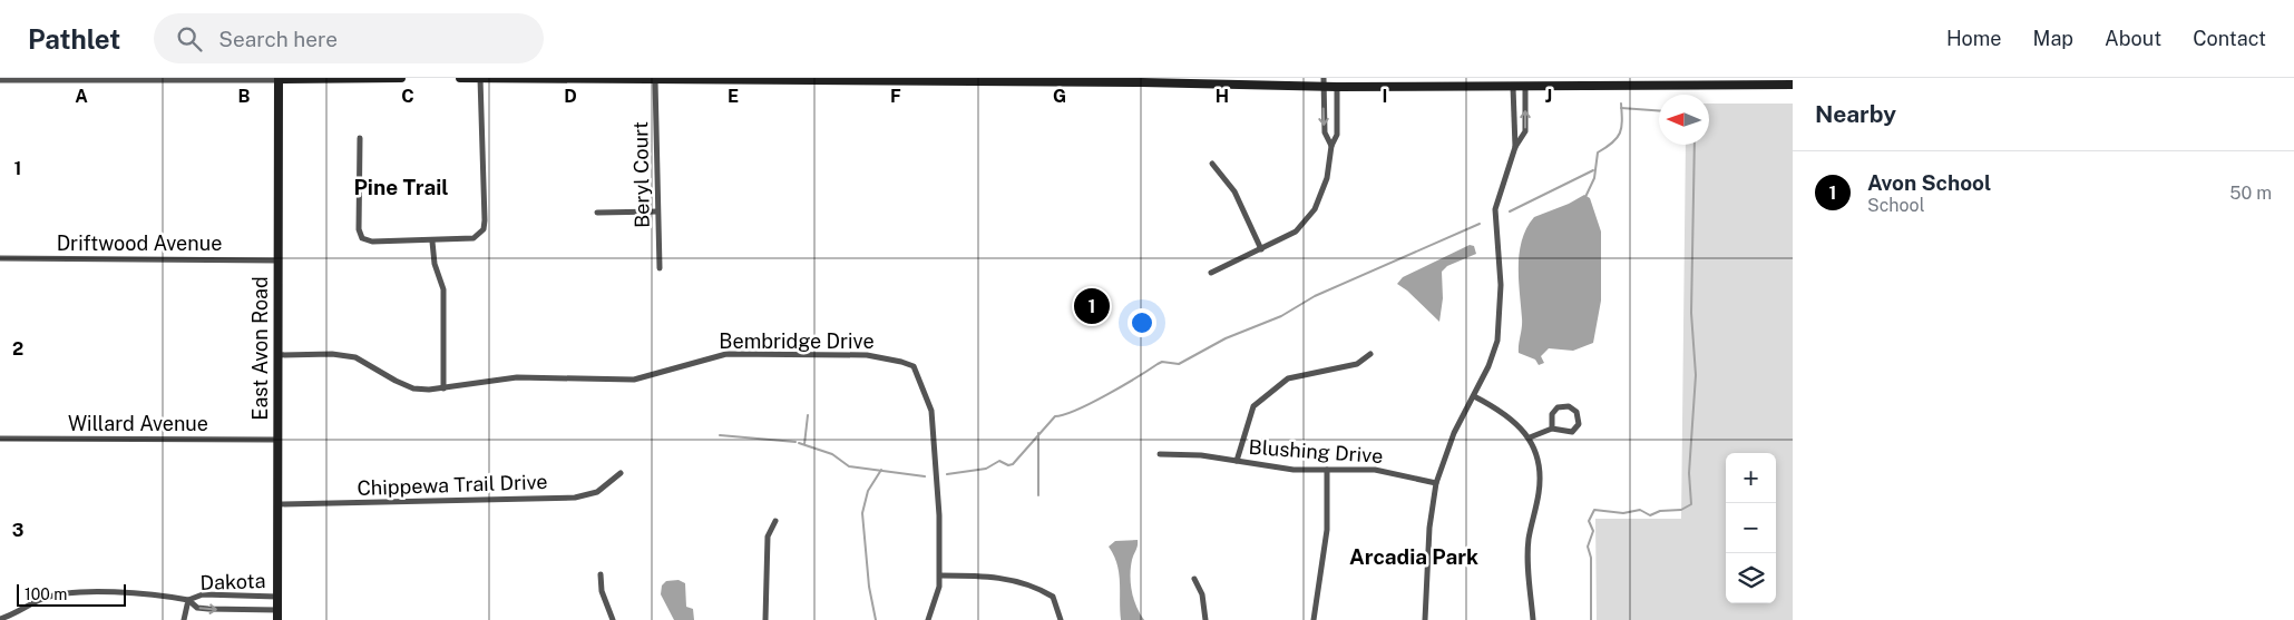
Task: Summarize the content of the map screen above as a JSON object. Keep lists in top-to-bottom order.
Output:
{
  "streets": {
    "main road": ["East Avon Road"],
    "street": [
      "Beryl Court",
      "Driftwood Avenue",
      "Bembridge Drive",
      "Willard Avenue",
      "Blushing Drive",
      "Chippewa Trail Drive",
      "Dakota"
    ]
  },
  "crossings": [
    ["Driftwood Avenue", "East Avon Road"],
    ["Bembridge Drive", "East Avon Road"],
    ["East Avon Road", "Willard Avenue"],
    ["East Avon Road", "Chippewa Trail Drive"],
    ["East Avon Road", "Dakota"]
  ],
  "districts": ["Pine Trail", "Arcadia Park"],
  "scale_bar": "100 m",
  "north": "left",
  "page": {
    "header": "Pathlet",
    "search": "Search here",
    "nav": [
      "Home",
      "Map",
      "About",
      "Contact"
    ],
    "heading": "Nearby",
    "list": [
      {
        "mark": "1",
        "name": "Avon School",
        "note": "School",
        "value": "50 m"
      }
    ],
    "pins": "1",
    "map_buttons": ["+", "−"],
    "scale": "100 m"
  },
  "grid": {
    "columns": [
      "A",
      "B",
      "C",
      "D",
      "E",
      "F",
      "G",
      "H",
      "I",
      "J"
    ],
    "rows": ["1", "2", "3"]
  }
}
